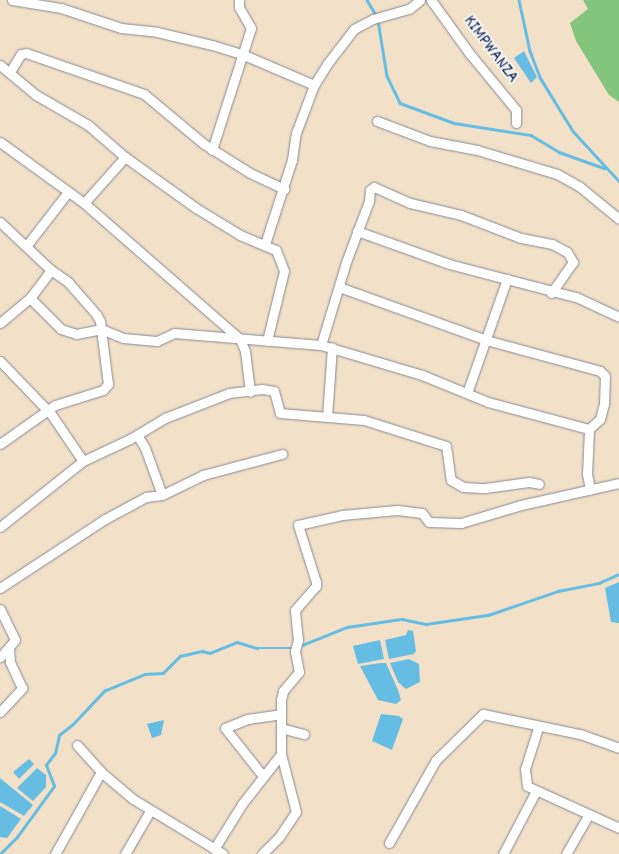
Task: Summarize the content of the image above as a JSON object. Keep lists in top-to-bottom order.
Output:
{
  "streets": {
    "street": ["KIMPWANZA"]
  }
}
